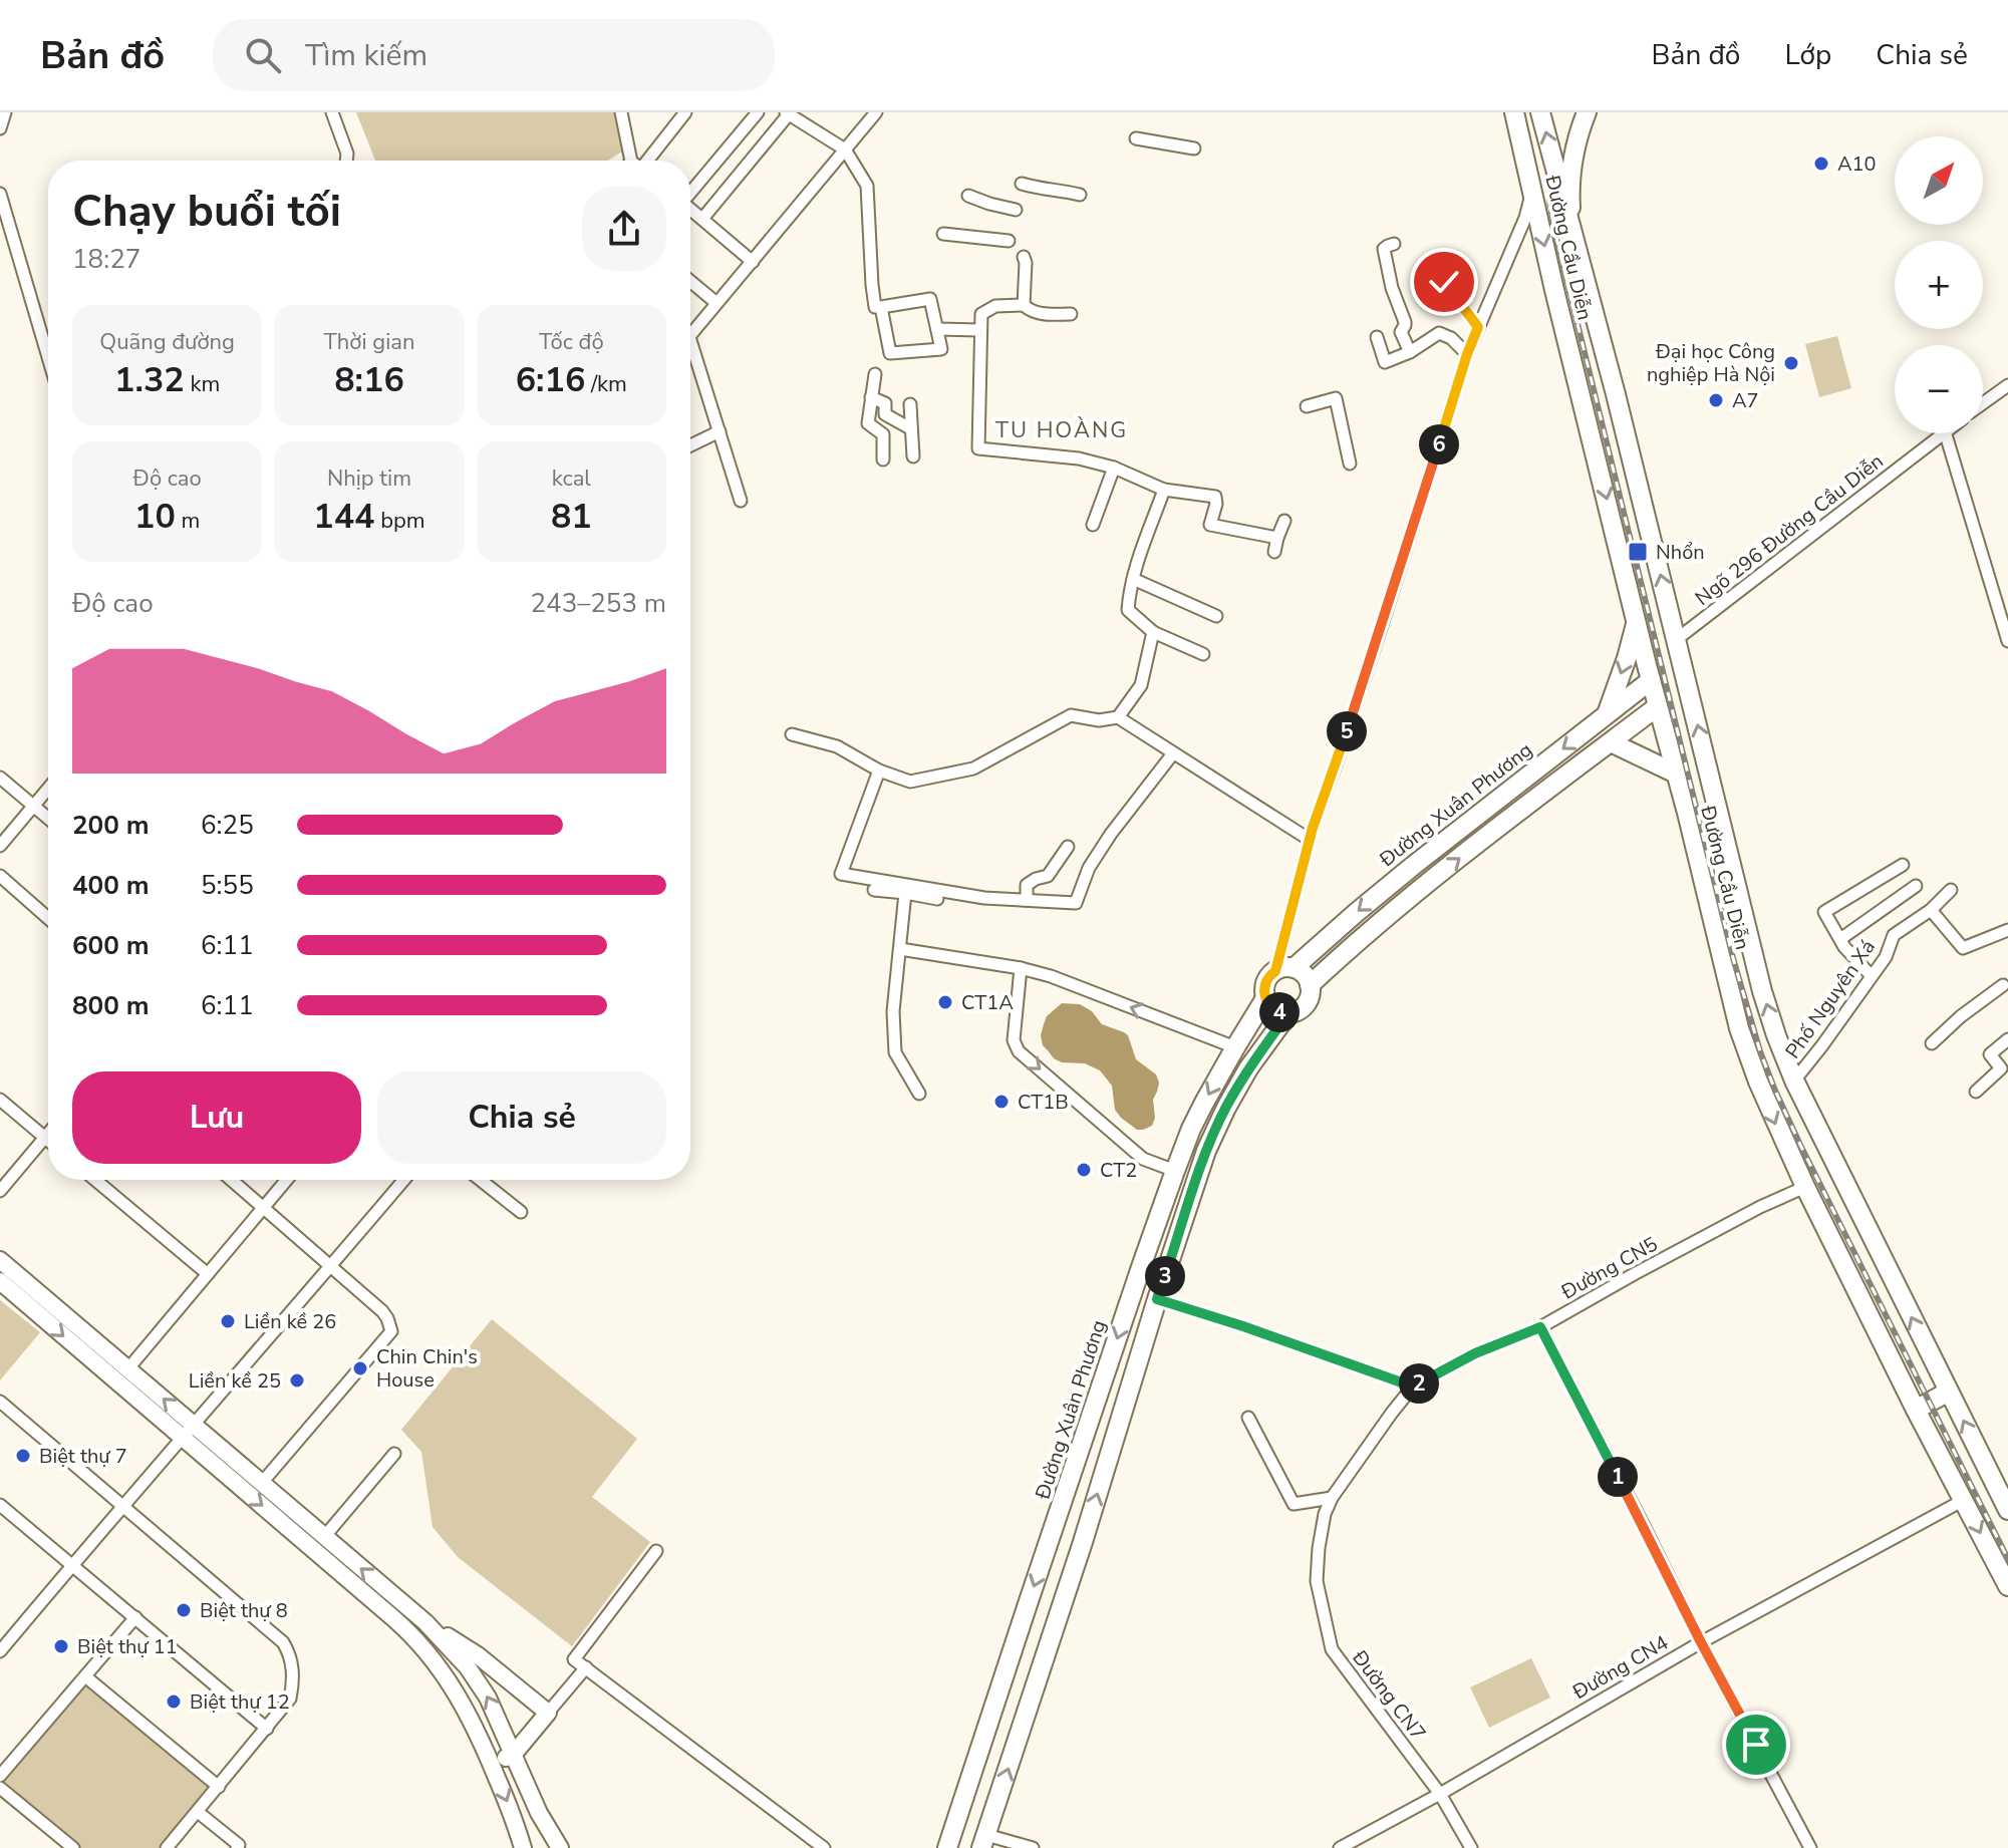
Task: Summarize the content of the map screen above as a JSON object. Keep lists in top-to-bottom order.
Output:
{
  "streets": {
    "main road": ["Đường Cầu Diễn", "Đường Xuân Phương"],
    "street": [
      "Ngõ 296 Đường Cầu Diễn",
      "Phố Nguyên Xá",
      "Đường CN5",
      "Đường CN4",
      "Đường CN7"
    ]
  },
  "crossings": [
    ["Đường Cầu Diễn", "Ngõ 296 Đường Cầu Diễn"],
    ["Đường Cầu Diễn", "Đường Xuân Phương"],
    ["Đường Cầu Diễn", "Phố Nguyên Xá"],
    ["Đường Cầu Diễn", "Đường CN5"],
    ["Đường Cầu Diễn", "Đường CN4"],
    ["Ngõ 296 Đường Cầu Diễn", "Đường Xuân Phương"],
    ["Đường CN5", "Đường CN7"],
    ["Đường CN4", "Đường CN7"]
  ],
  "districts": ["TU HOÀNG"],
  "places": {
    "other": [
      "A10",
      "Đại học Công nghiệp Hà Nội",
      "A7",
      "CT1A",
      "CT1B",
      "CT2",
      "Liền kề 26",
      "Chin Chin's House",
      "Liền kề 25",
      "Biệt thự 7",
      "Biệt thự 8",
      "Biệt thự 11",
      "Biệt thự 12"
    ],
    "transit": ["Nhổn"]
  },
  "north": "top right",
  "page": {
    "header": "Bản đồ",
    "search": "Tìm kiếm",
    "nav": ["Bản đồ", "Lớp", "Chia sẻ"],
    "map_buttons": ["+", "−"],
    "heading": ["Chạy buổi tối", "18:27"],
    "stats": [
      ["Quãng đường", "1.32 km"],
      ["Thời gian", "8:16"],
      ["Tốc độ", "6:16 /km"],
      ["Độ cao", "10 m"],
      ["Nhịp tim", "144 bpm"],
      ["kcal", "81"]
    ],
    "pins": [
      "6",
      "5",
      "4",
      "3",
      "2",
      "1"
    ],
    "chart": ["Độ cao", "243–253 m"],
    "list": [
      {
        "name": "200 m",
        "note": "6:25"
      },
      {
        "name": "400 m",
        "note": "5:55"
      },
      {
        "name": "600 m",
        "note": "6:11"
      },
      {
        "name": "800 m",
        "note": "6:11"
      }
    ],
    "buttons": ["Lưu", "Chia sẻ"]
  }
}
